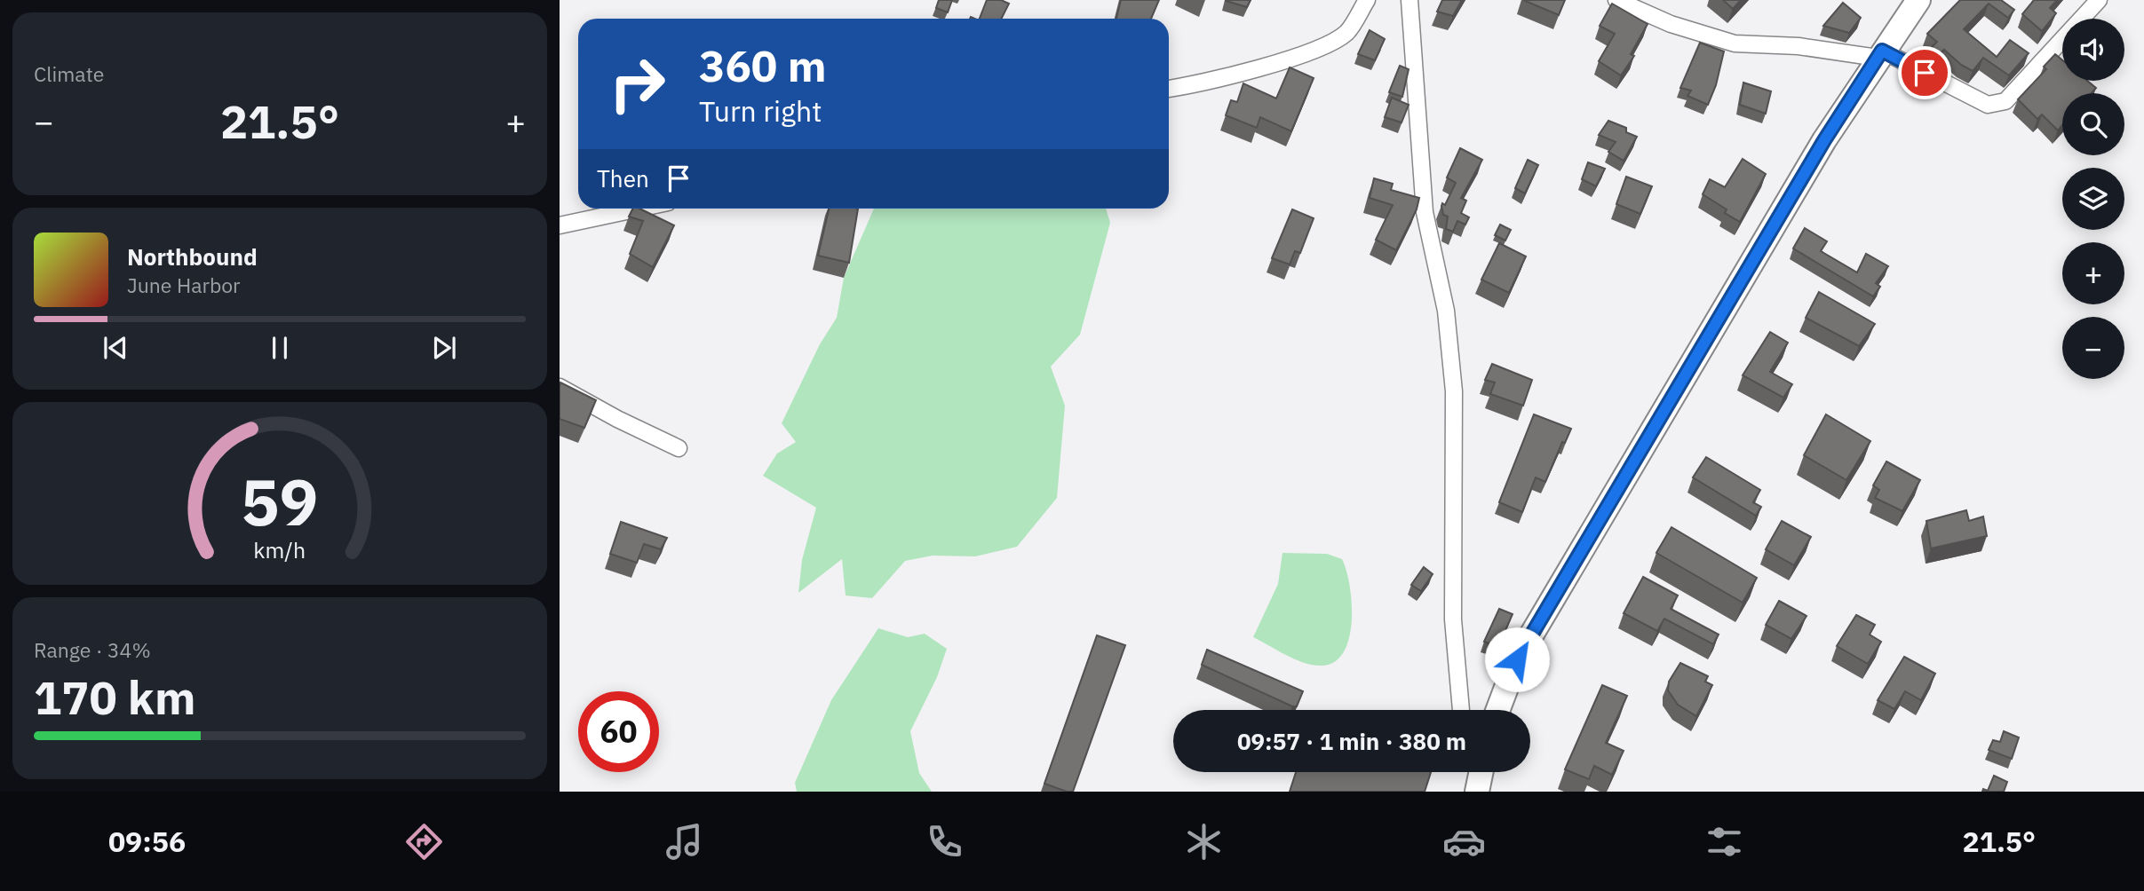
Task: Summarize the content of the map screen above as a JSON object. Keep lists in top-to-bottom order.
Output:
{
  "page": {
    "tile": [
      "Climate",
      ["Range · 34%", "170 km"]
    ],
    "map_buttons": ["+", "−"],
    "turn": ["360 m", "Turn right"],
    "heat": ["−", "21.5°", "+"],
    "then": "Then",
    "song": ["Northbound", "June Harbor"],
    "limit": "60",
    "trip": "09:57 · 1 min · 380 m",
    "tabs": ["09:56", "21.5°"],
    "gauge": ["59", "km/h"]
  }
}
